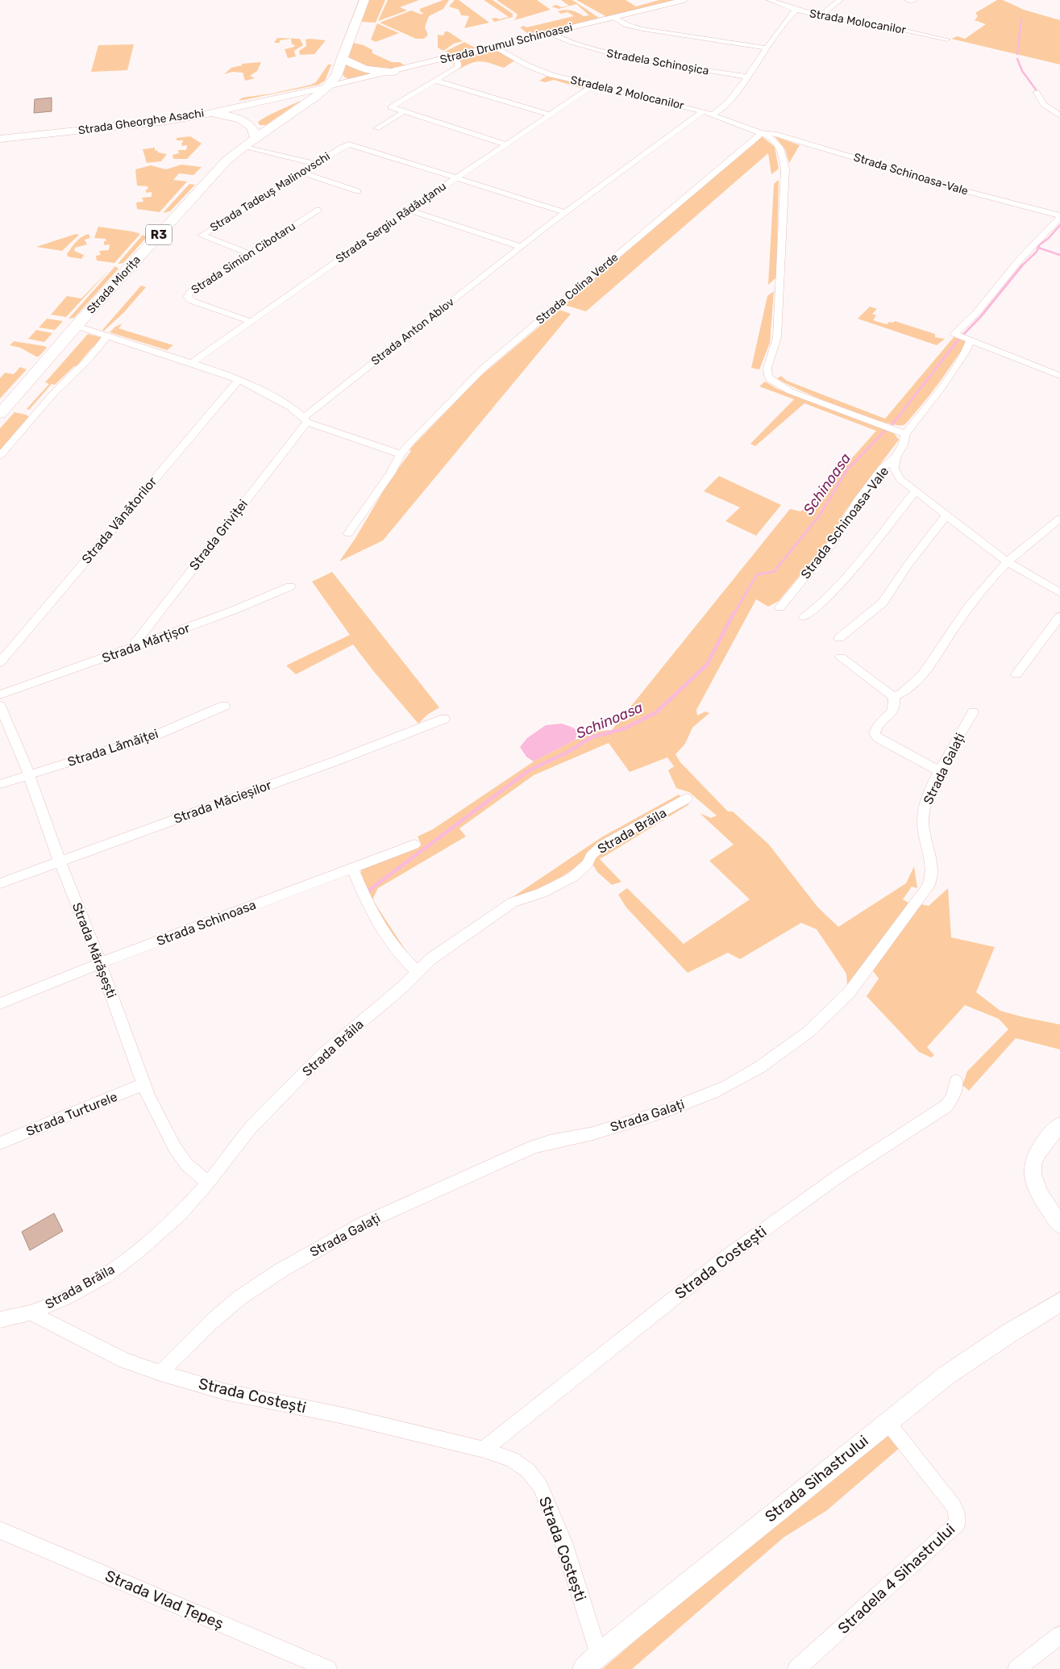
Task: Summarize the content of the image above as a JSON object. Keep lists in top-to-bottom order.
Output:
{
  "streets": {
    "main road": ["Strada Gheorghe Asachi", "R3", "Strada Miorița"],
    "street": [
      "Strada Molocanilor",
      "Strada Drumul Schinoasei",
      "Stradela Schinoșica",
      "Stradela 2 Molocanilor",
      "Strada Schinoasa-Vale",
      "Strada Tadeuș Malinovschi",
      "Strada Sergiu Rădăuțanu",
      "Strada Simion Cibotaru",
      "Strada Colina Verde",
      "Strada Anton Ablov",
      "Strada Vânătorilor",
      "Strada Griviței",
      "Strada Mărțișor",
      "Strada Lămăiței",
      "Strada Galați",
      "Strada Măcieșilor",
      "Strada Brăila",
      "Strada Schinoasa",
      "Strada Mărășești",
      "Strada Turturele",
      "Strada Costești",
      "Strada Sihastrului",
      "Stradela 4 Sihastrului",
      "Strada Vlad Țepeș"
    ]
  },
  "crossings": [
    ["Strada Drumul Schinoasei", "Stradela Schinoșica"],
    ["Strada Drumul Schinoasei", "Stradela 2 Molocanilor"],
    ["Strada Drumul Schinoasei", "Strada Gheorghe Asachi"],
    ["Strada Drumul Schinoasei", "Strada Miorița"],
    ["Stradela 2 Molocanilor", "Strada Schinoasa-Vale"],
    ["Stradela 2 Molocanilor", "Strada Sergiu Rădăuțanu"],
    ["Stradela 2 Molocanilor", "Strada Colina Verde"],
    ["Stradela 2 Molocanilor", "Strada Anton Ablov"],
    ["Strada Gheorghe Asachi", "Strada Miorița"],
    ["Strada Schinoasa-Vale", "Strada Colina Verde"],
    ["Strada Tadeuș Malinovschi", "Strada Sergiu Rădăuțanu"],
    ["Strada Tadeuș Malinovschi", "Strada Simion Cibotaru"],
    ["Strada Sergiu Rădăuțanu", "Strada Simion Cibotaru"],
    ["Strada Anton Ablov", "Strada Griviței"],
    ["Strada Griviței", "Strada Mărțișor"],
    ["Strada Lămăiței", "Strada Mărășești"],
    ["Strada Galați", "Strada Costești"],
    ["Strada Măcieșilor", "Strada Mărășești"],
    ["Strada Brăila", "Strada Mărășești"],
    ["Strada Brăila", "Strada Costești"],
    ["Strada Schinoasa", "Strada Mărășești"],
    ["Strada Mărășești", "Strada Turturele"],
    ["Strada Costești", "Strada Sihastrului"],
    ["Strada Sihastrului", "Stradela 4 Sihastrului"]
  ],
  "water": ["Schinoasa"]
}
